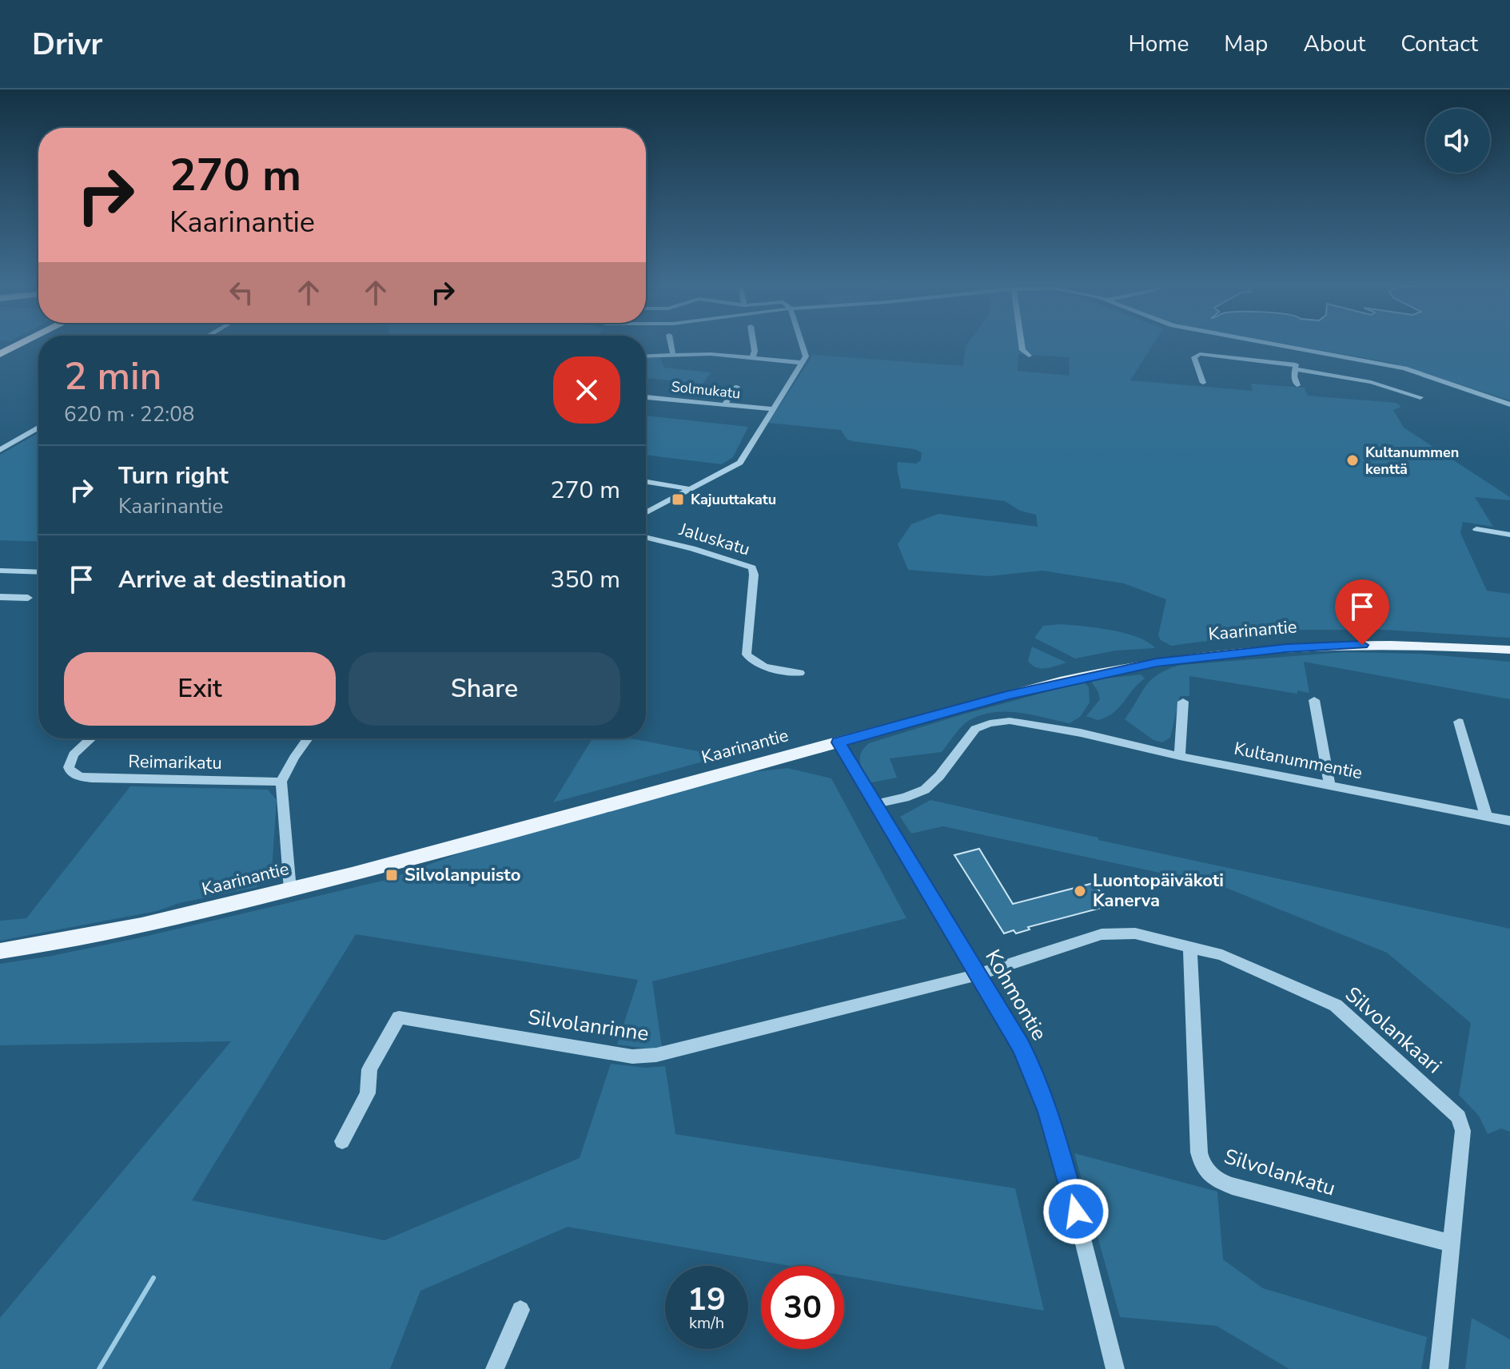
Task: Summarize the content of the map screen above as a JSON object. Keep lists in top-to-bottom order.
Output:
{
  "streets": {
    "main road": ["Kaarinantie"],
    "street": [
      "Solmukatu",
      "Jaluskatu",
      "Kultanummentie",
      "Reimarikatu",
      "Kohmontie",
      "Silvolanrinne",
      "Silvolankaari",
      "Silvolankatu"
    ]
  },
  "crossings": [
    ["Kaarinantie", "Kohmontie"],
    ["Kultanummentie", "Kohmontie"],
    ["Kohmontie", "Silvolanrinne"],
    ["Kohmontie", "Silvolankaari"],
    ["Silvolanrinne", "Silvolankaari"],
    ["Silvolankaari", "Silvolankatu"]
  ],
  "places": {
    "other": ["Kultanummen kenttä", "Luontopäiväkoti Kanerva"],
    "transit": ["Kajuuttakatu", "Silvolanpuisto"]
  },
  "page": {
    "header": "Drivr",
    "nav": [
      "Home",
      "Map",
      "About",
      "Contact"
    ],
    "turn": ["270 m", "Kaarinantie"],
    "heading": ["2 min", "620 m · 22:08"],
    "list": [
      {
        "name": "Turn right",
        "note": "Kaarinantie",
        "value": "270 m"
      },
      {
        "name": "Arrive at destination",
        "value": "350 m"
      }
    ],
    "buttons": ["Exit", "Share"],
    "speed": "19 km/h",
    "limit": "30"
  }
}
